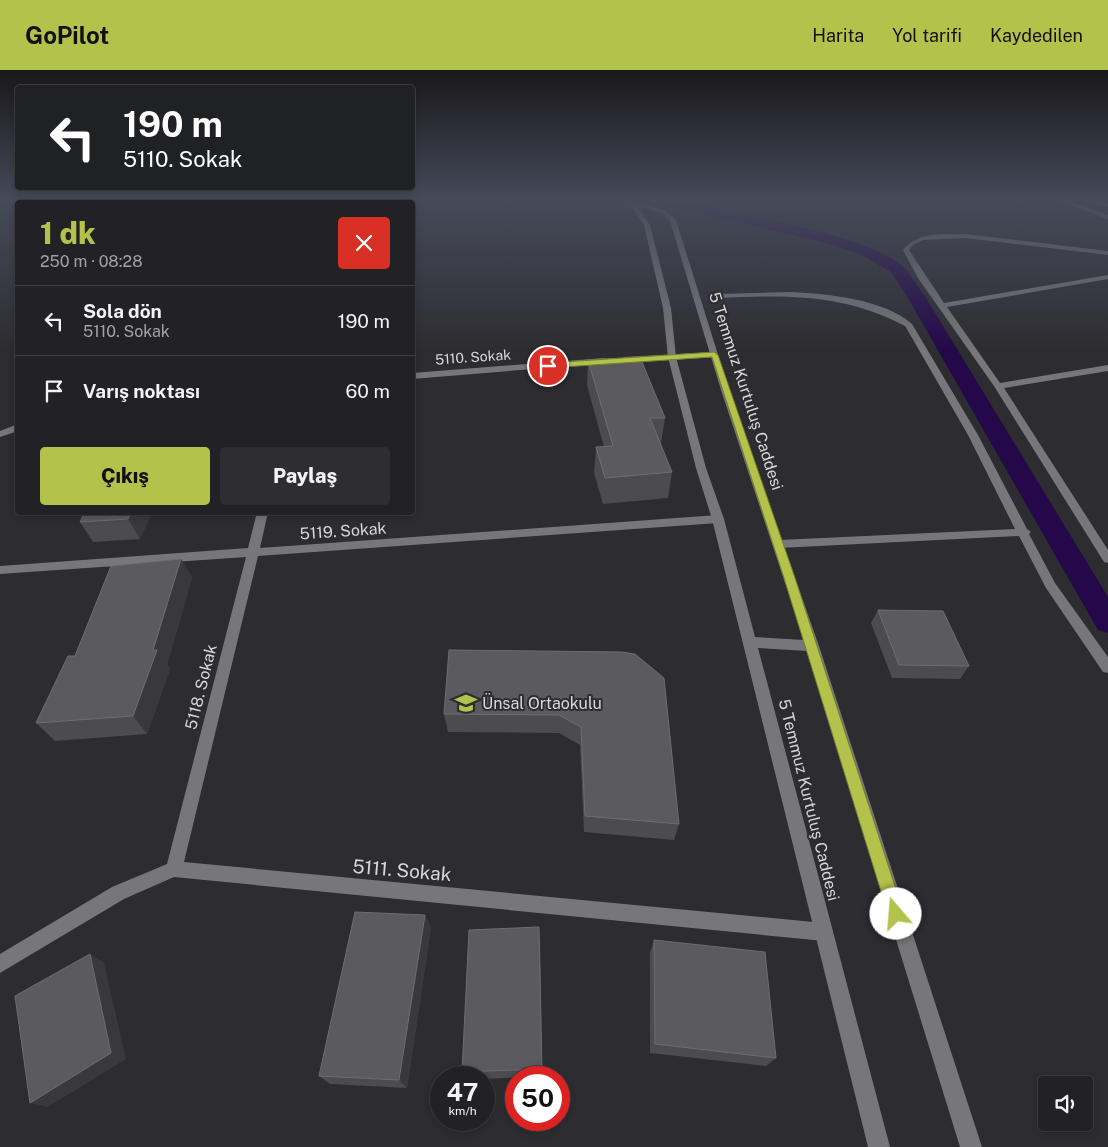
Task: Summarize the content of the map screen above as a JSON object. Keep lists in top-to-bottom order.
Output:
{
  "streets": {
    "street": [
      "5110. Sokak",
      "5 Temmuz Kurtuluş Caddesi",
      "5119. Sokak",
      "5118. Sokak",
      "5111. Sokak"
    ]
  },
  "crossings": [
    ["5110. Sokak", "5 Temmuz Kurtuluş Caddesi"],
    ["5 Temmuz Kurtuluş Caddesi", "5119. Sokak"],
    ["5 Temmuz Kurtuluş Caddesi", "5111. Sokak"],
    ["5119. Sokak", "5118. Sokak"],
    ["5118. Sokak", "5111. Sokak"]
  ],
  "places": {
    "school or university": ["Ünsal Ortaokulu"]
  },
  "page": {
    "header": "GoPilot",
    "nav": ["Harita", "Yol tarifi", "Kaydedilen"],
    "turn": ["190 m", "5110. Sokak"],
    "heading": ["1 dk", "250 m · 08:28"],
    "list": [
      {
        "name": "Sola dön",
        "note": "5110. Sokak",
        "value": "190 m"
      },
      {
        "name": "Varış noktası",
        "value": "60 m"
      }
    ],
    "buttons": ["Çıkış", "Paylaş"],
    "speed": "47 km/h",
    "limit": "50"
  }
}
